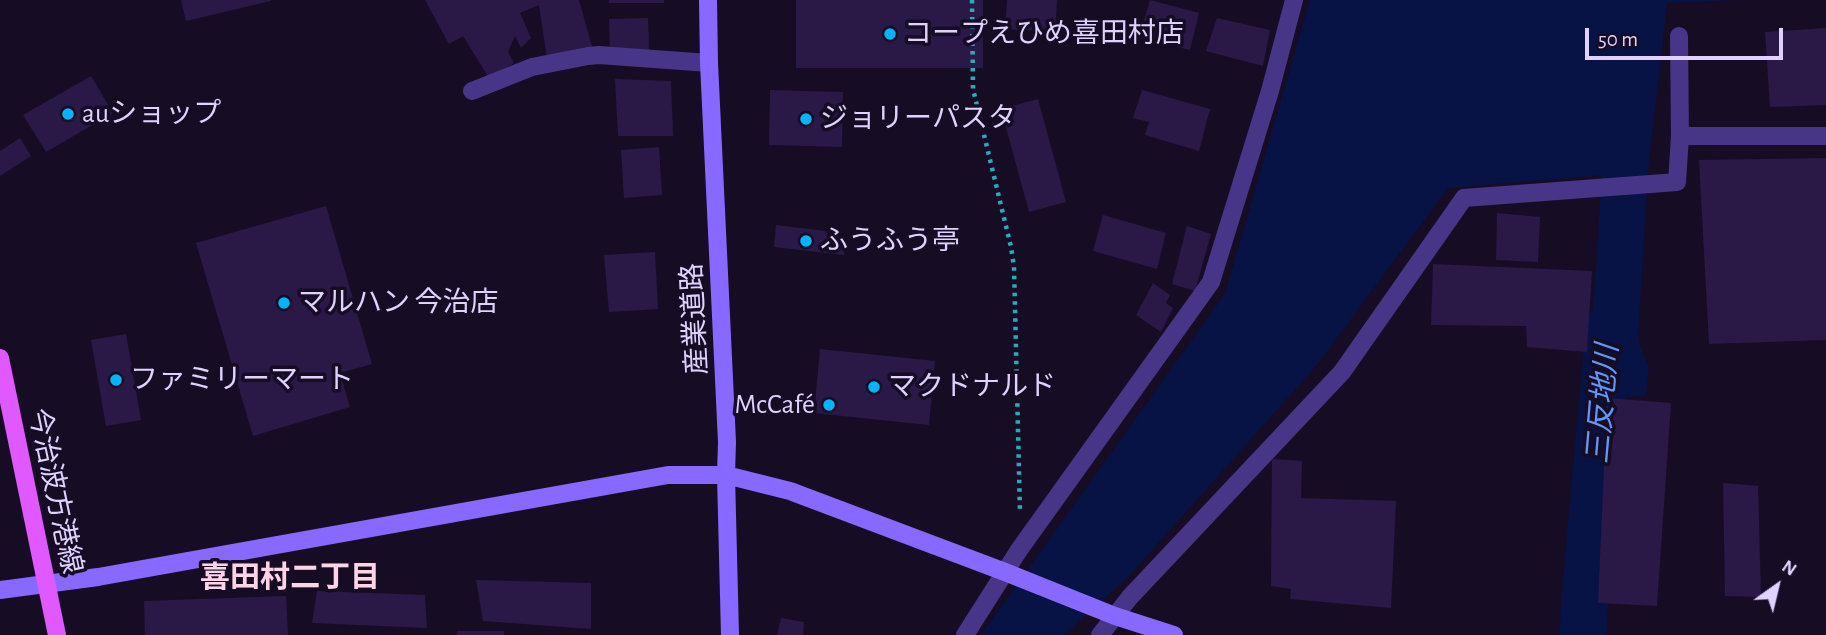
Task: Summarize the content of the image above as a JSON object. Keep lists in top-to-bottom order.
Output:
{
  "streets": {
    "main road": ["今治波方港線"],
    "street": ["産業道路"]
  },
  "districts": ["喜田村二丁目"],
  "water": ["三反地川"],
  "places": [
    "コープえひめ喜田村店",
    "auショップ",
    "ジョリーパスタ",
    "ふうふう亭",
    "マルハン 今治店",
    "ファミリーマート",
    "マクドナルド",
    "McCafé"
  ],
  "scale_bar": "50 m",
  "north": "top right"
}
